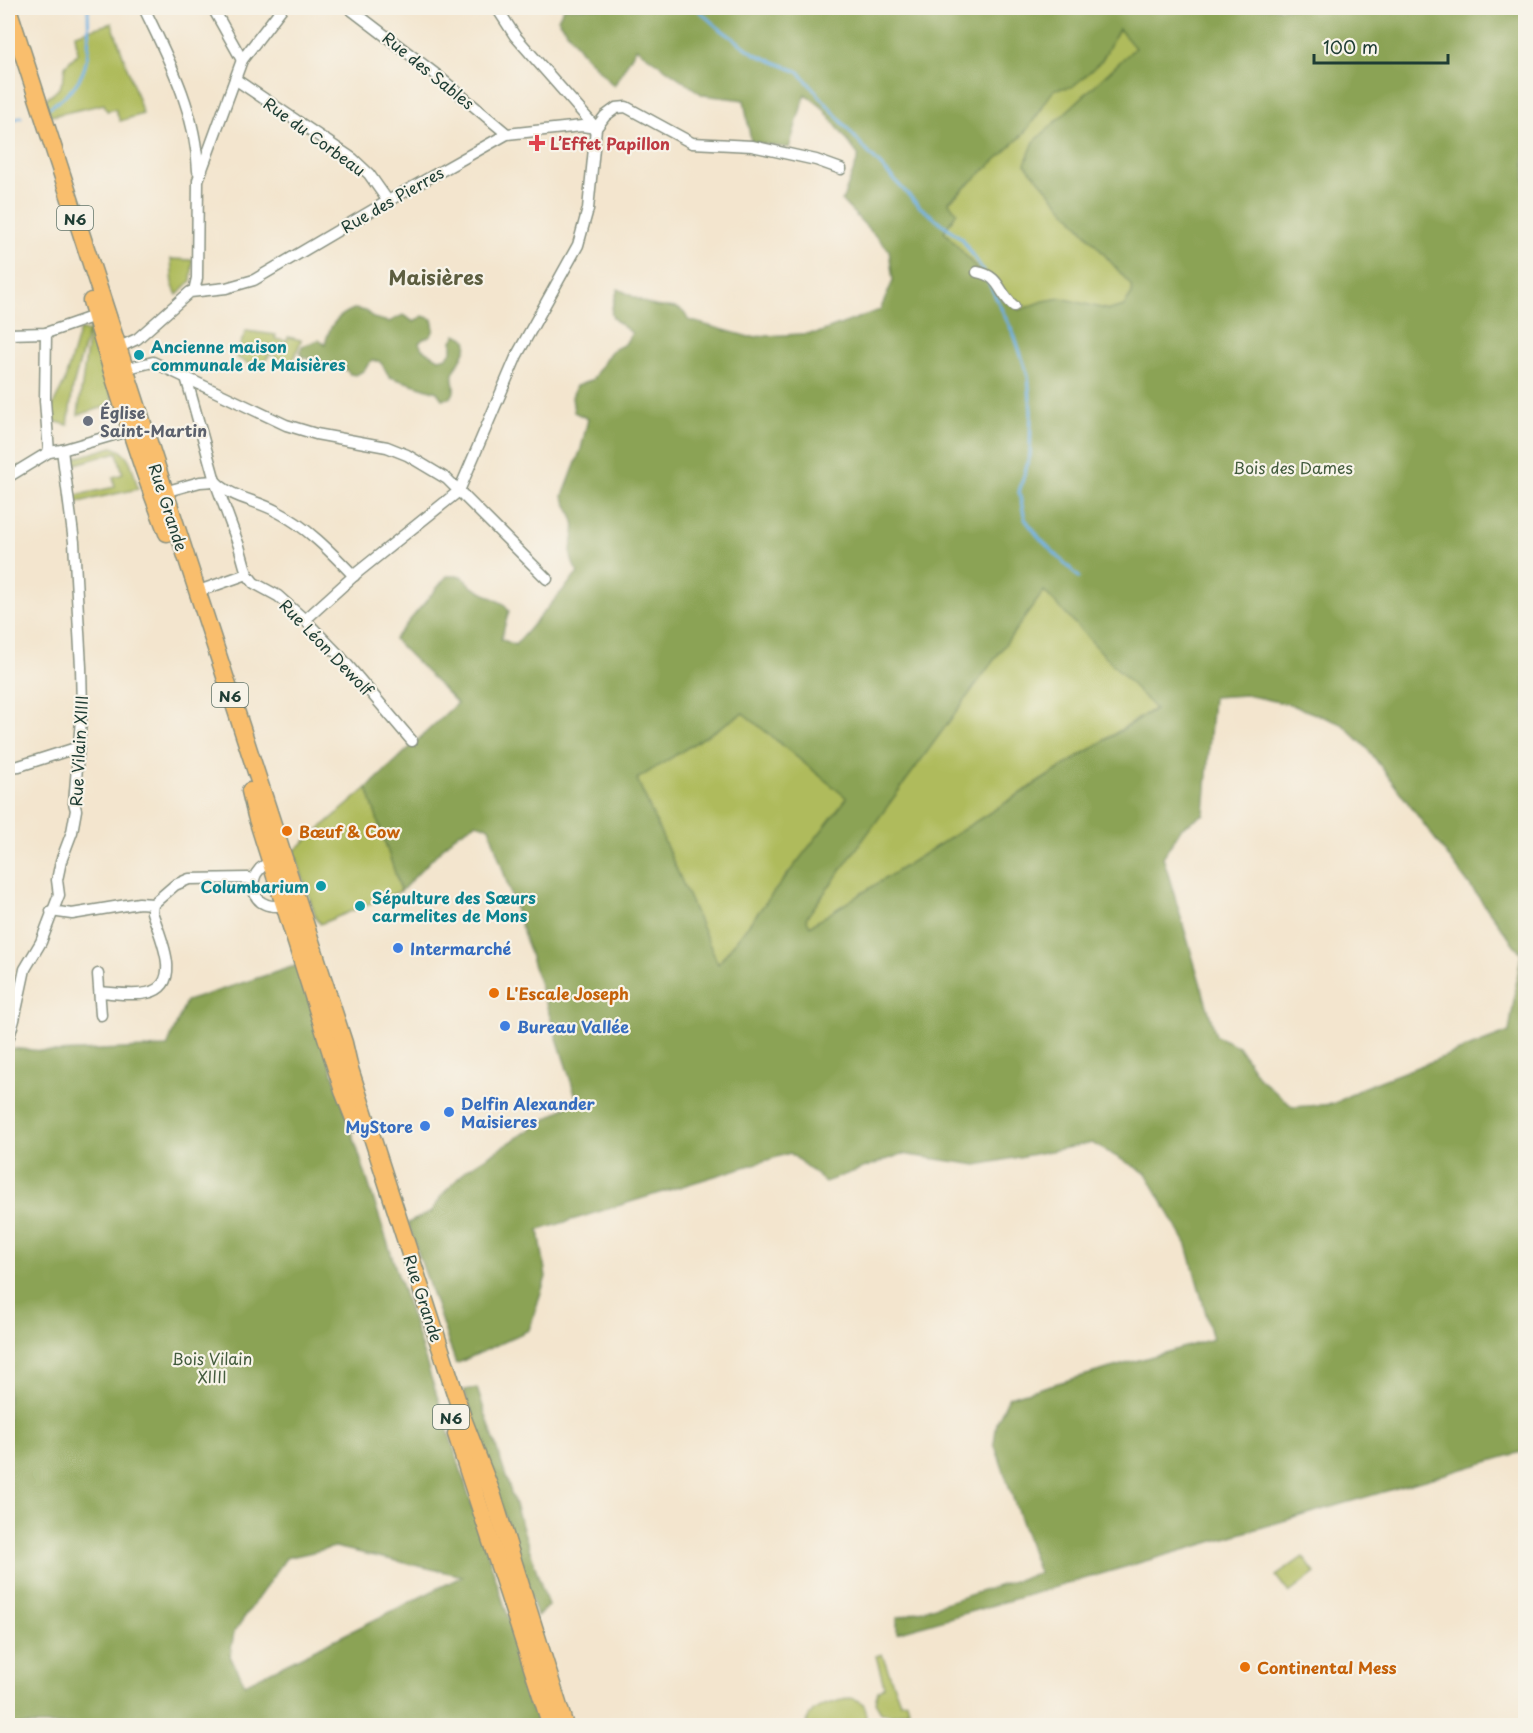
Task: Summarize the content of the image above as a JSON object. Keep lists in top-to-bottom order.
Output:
{
  "streets": {
    "main road": ["N6", "Rue Grande"],
    "street": [
      "Rue des Sables",
      "Rue du Corbeau",
      "Rue des Pierres",
      "Rue Léon Dewolf",
      "Rue Vilain XIIII"
    ]
  },
  "crossings": [
    ["Rue des Sables", "Rue des Pierres"],
    ["Rue du Corbeau", "Rue des Pierres"]
  ],
  "districts": ["Maisières"],
  "parks": ["Bois des Dames", "Bois Vilain XIIII"],
  "places": {
    "health": ["L’Effet Papillon"],
    "other": [
      "Ancienne maison communale de Maisières",
      "Église Saint-Martin",
      "Bœuf & Cow",
      "Columbarium",
      "Sépulture des Sœurs carmelites de Mons",
      "Intermarché",
      "L'Escale Joseph",
      "Bureau Vallée",
      "Delfin Alexander Maisieres",
      "MyStore",
      "Continental Mess"
    ]
  },
  "scale_bar": "100 m"
}
